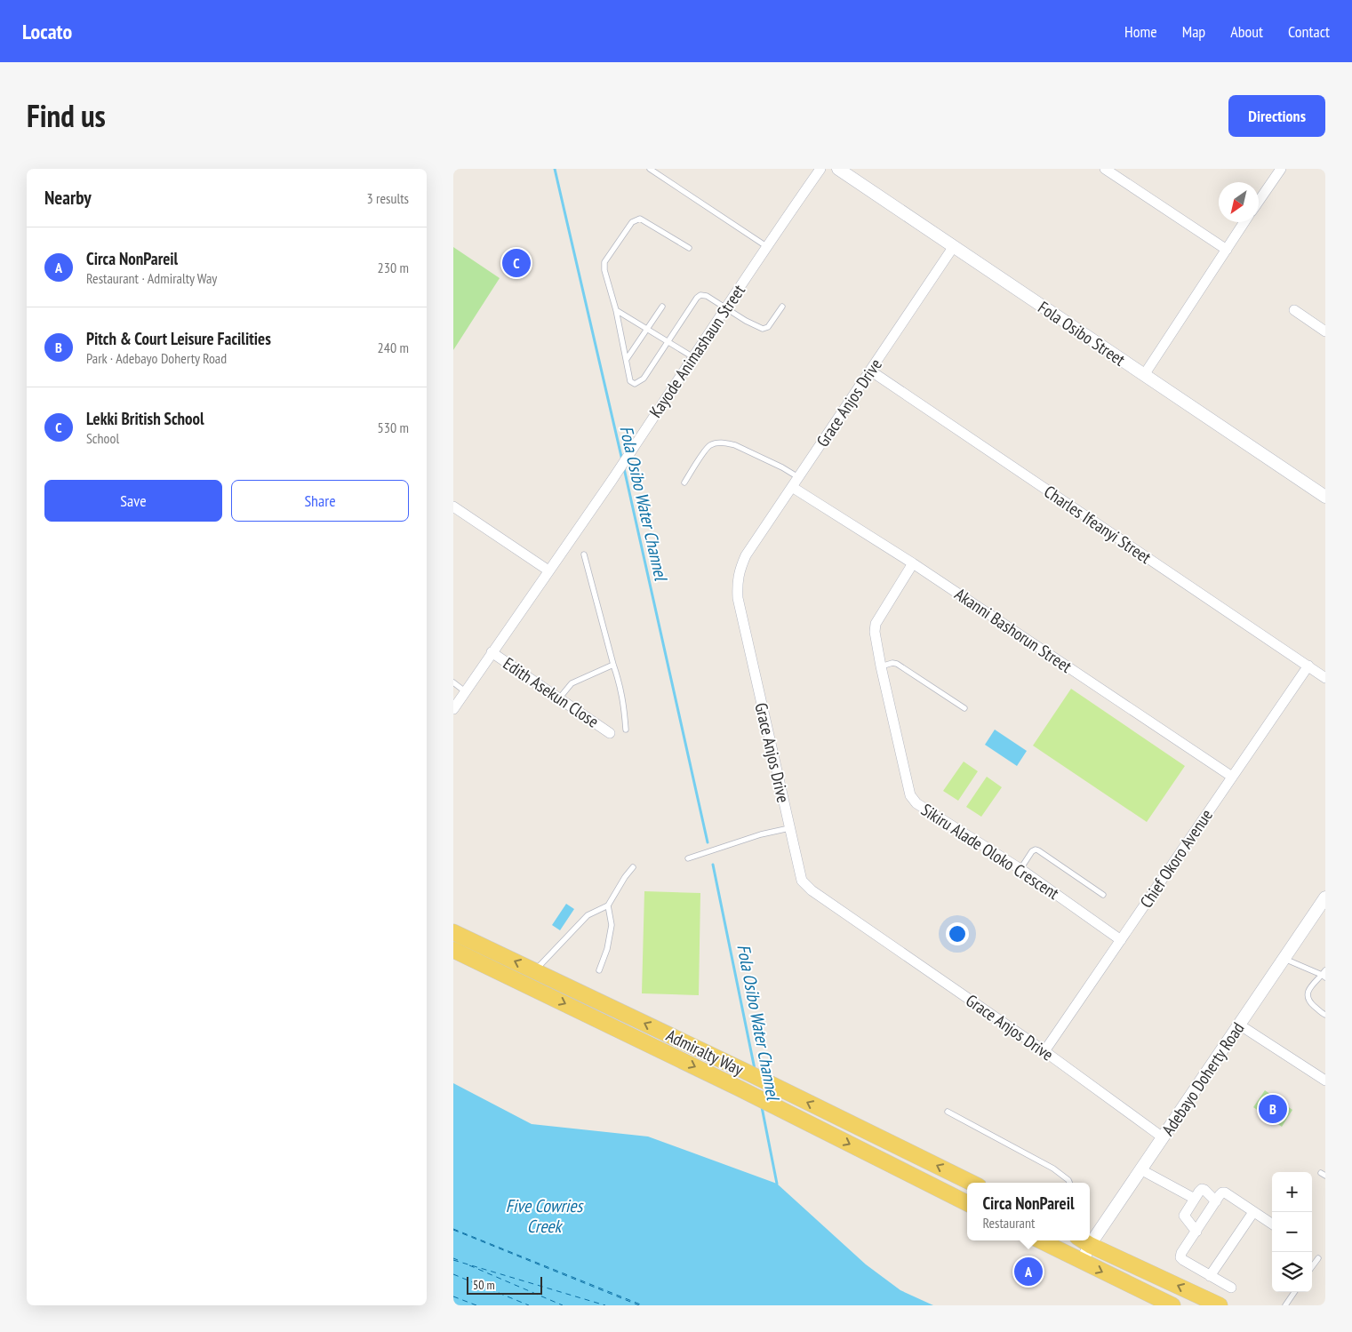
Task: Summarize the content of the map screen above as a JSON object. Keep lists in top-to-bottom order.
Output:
{
  "streets": {
    "main road": ["Admiralty Way"],
    "street": [
      "Fola Osibo Street",
      "Kayode Animashaun Street",
      "Grace Anjos Drive",
      "Charles Ifeanyi Street",
      "Akanni Bashorun Street",
      "Edith Asekun Close",
      "Sikiru Alade Oloko Crescent",
      "Chief Okoro Avenue",
      "Adebayo Doherty Road"
    ]
  },
  "crossings": [
    ["Fola Osibo Street", "Grace Anjos Drive"],
    ["Kayode Animashaun Street", "Edith Asekun Close"],
    ["Grace Anjos Drive", "Charles Ifeanyi Street"],
    ["Grace Anjos Drive", "Akanni Bashorun Street"],
    ["Grace Anjos Drive", "Chief Okoro Avenue"],
    ["Grace Anjos Drive", "Adebayo Doherty Road"],
    ["Charles Ifeanyi Street", "Chief Okoro Avenue"],
    ["Akanni Bashorun Street", "Sikiru Alade Oloko Crescent"],
    ["Akanni Bashorun Street", "Chief Okoro Avenue"],
    ["Sikiru Alade Oloko Crescent", "Chief Okoro Avenue"]
  ],
  "water": ["Fola Osibo Water Channel", "Five Cowries Creek"],
  "scale_bar": "50 m",
  "north": "bottom left",
  "page": {
    "header": "Locato",
    "nav": [
      "Home",
      "Map",
      "About",
      "Contact"
    ],
    "title": "Find us",
    "buttons": [
      "Directions",
      ["Save", "Share"]
    ],
    "heading": ["Nearby", "3 results"],
    "list": [
      {
        "mark": "A",
        "name": "Circa NonPareil",
        "note": "Restaurant · Admiralty Way",
        "value": "230 m"
      },
      {
        "mark": "B",
        "name": "Pitch & Court Leisure Facilities",
        "note": "Park · Adebayo Doherty Road",
        "value": "240 m"
      },
      {
        "mark": "C",
        "name": "Lekki British School",
        "note": "School",
        "value": "530 m"
      }
    ],
    "pins": ["C", "B", "A"],
    "map_buttons": ["+", "−"],
    "popup": ["Circa NonPareil", "Restaurant"],
    "scale": "50 m"
  }
}
